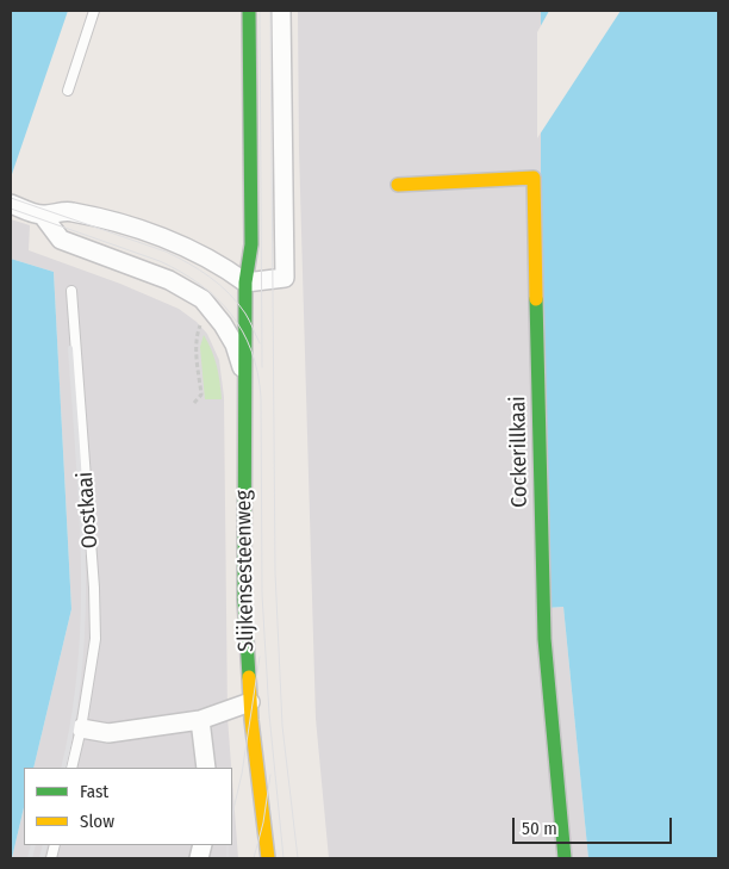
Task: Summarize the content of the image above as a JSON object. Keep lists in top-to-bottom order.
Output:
{
  "streets": {
    "street": ["Cockerillkaai", "Slijkensesteenweg"],
    "lane": ["Oostkaai"]
  },
  "legend": ["Fast", "Slow"],
  "scale_bar": "50 m"
}
